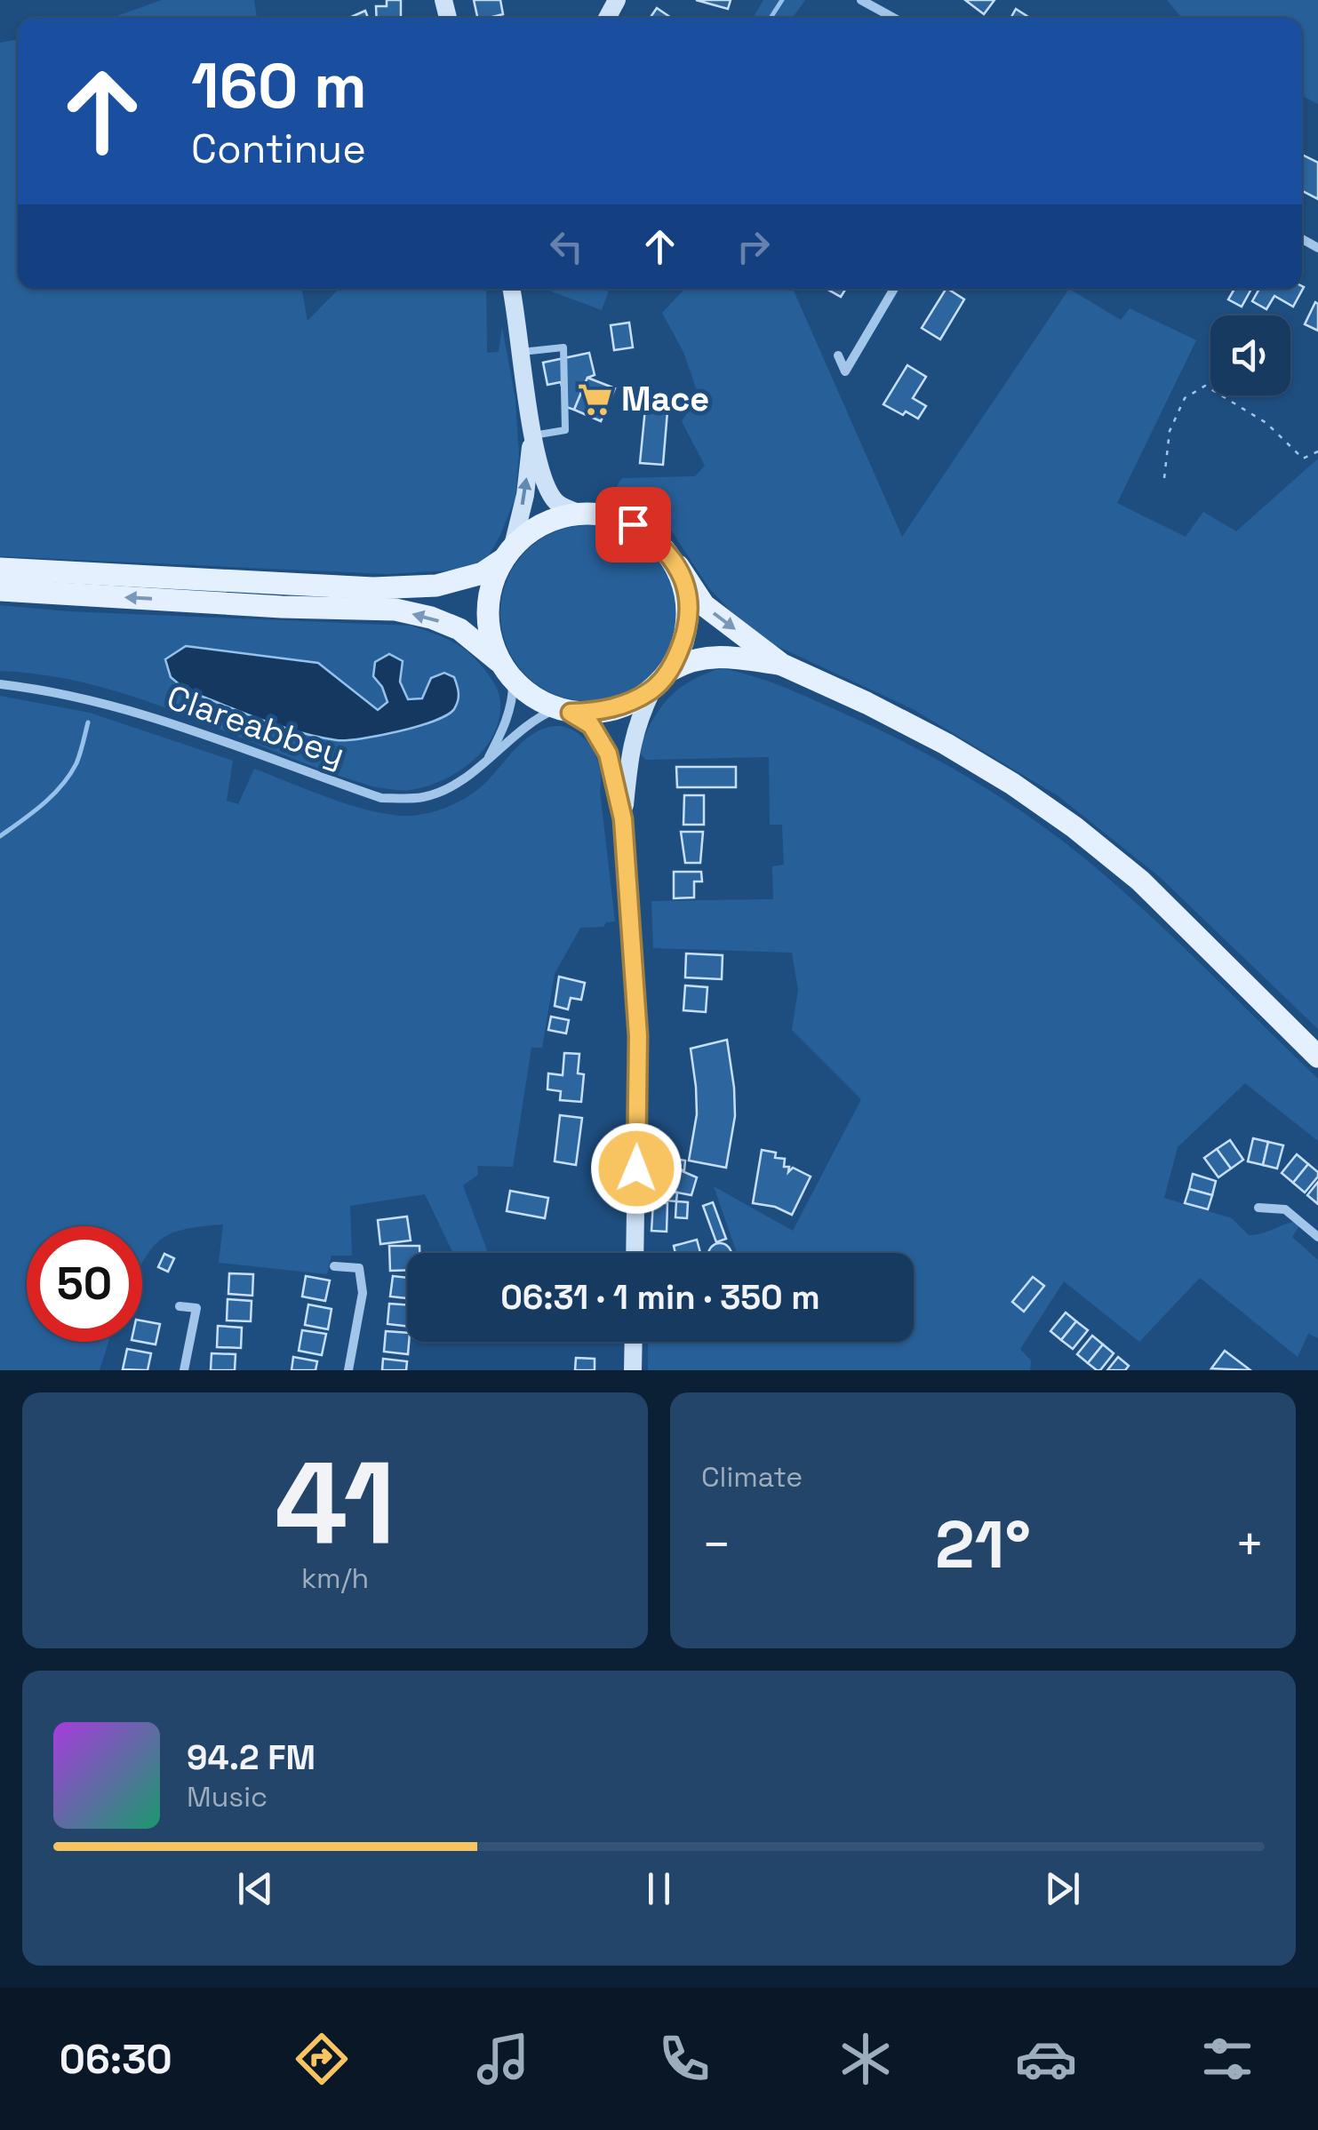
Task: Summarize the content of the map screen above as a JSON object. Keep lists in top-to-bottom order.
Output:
{
  "streets": {
    "street": ["Clareabbey"]
  },
  "places": {
    "supermarket": ["Mace"]
  },
  "page": {
    "turn": ["160 m", "Continue"],
    "limit": "50",
    "trip": "06:31 · 1 min · 350 m",
    "tile": [
      ["41", "km/h"],
      "Climate"
    ],
    "heat": ["−", "21°", "+"],
    "song": ["94.2 FM", "Music"],
    "tabs": "06:30"
  }
}
